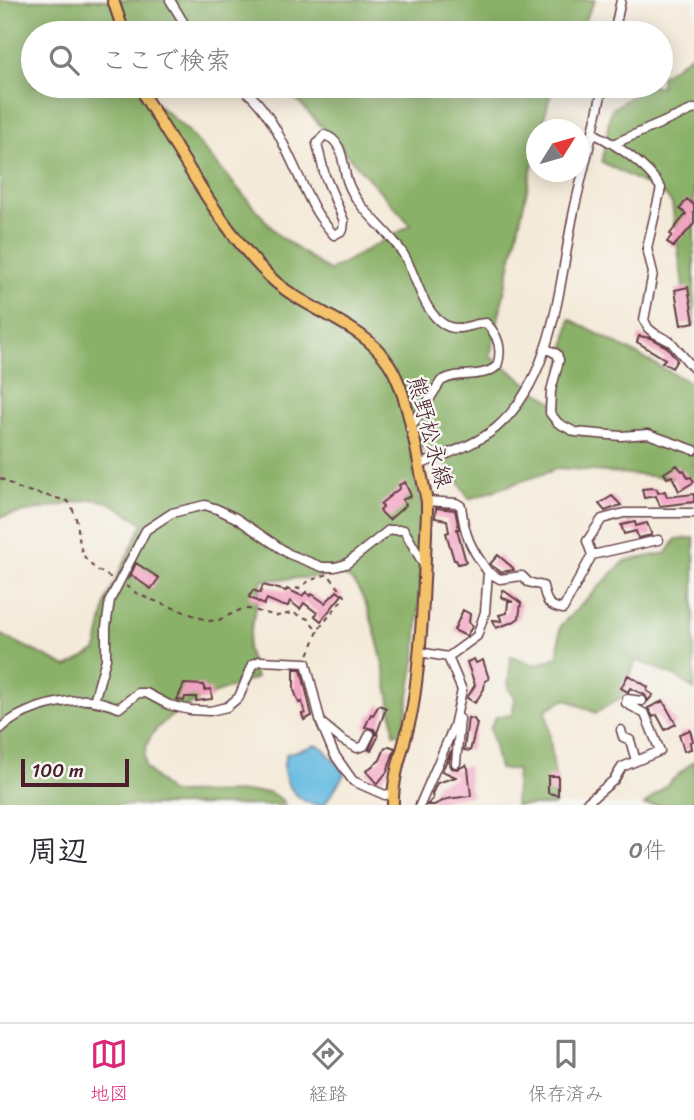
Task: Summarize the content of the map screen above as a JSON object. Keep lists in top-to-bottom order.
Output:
{
  "streets": {
    "main road": ["熊野松永線"]
  },
  "scale_bar": "100 m",
  "north": "top right",
  "page": {
    "search": "ここで検索",
    "scale": "100 m",
    "heading": ["周辺", "0件"],
    "nav": ["地図", "経路", "保存済み"]
  }
}
